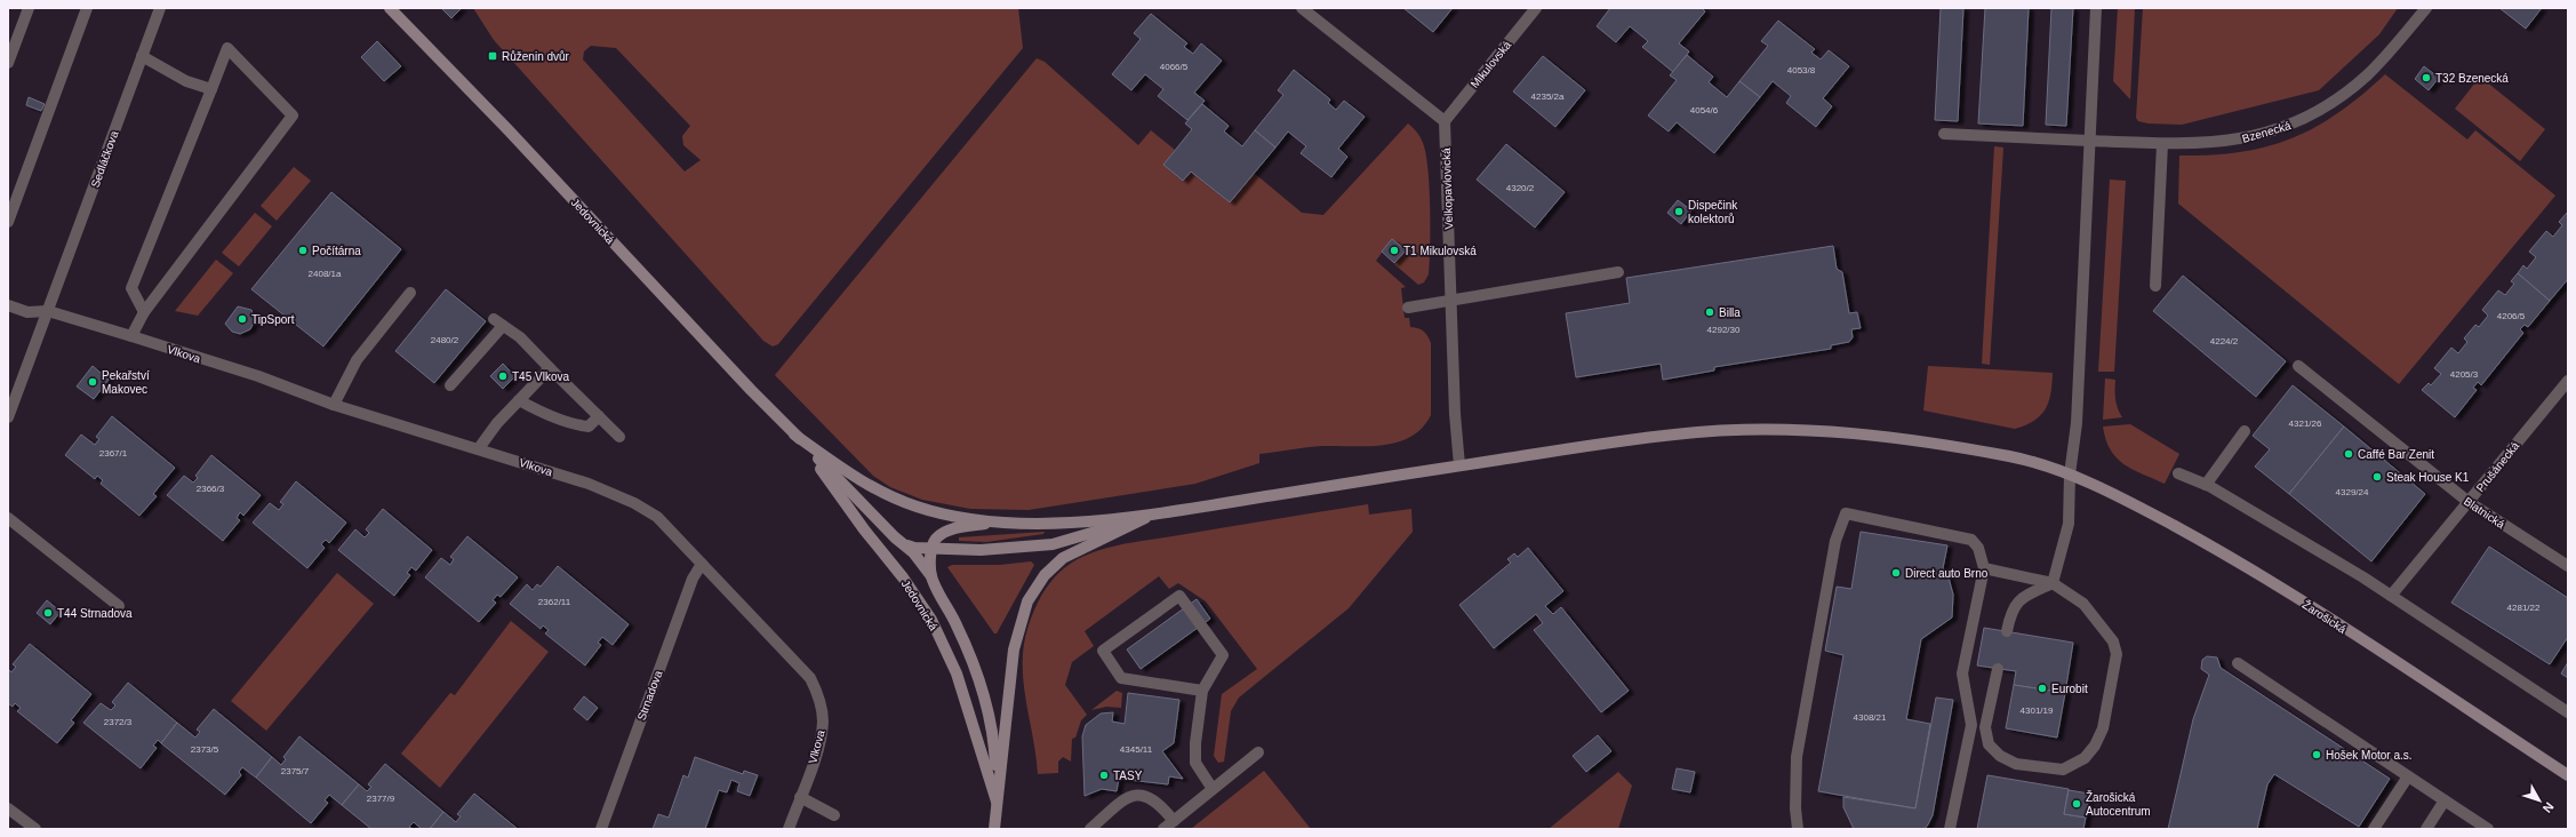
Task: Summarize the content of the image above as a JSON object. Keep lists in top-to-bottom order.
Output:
{
  "streets": {
    "main road": ["Jedovnická", "Žarošická"],
    "street": [
      "Mikulovská",
      "Bzenecká",
      "Sedláčkova",
      "Velkopavlovická",
      "Vlkova",
      "Prušánecká",
      "Blatnická",
      "Strnadova"
    ]
  },
  "crossings": [
    ["Mikulovská", "Velkopavlovická"],
    ["Sedláčkova", "Vlkova"],
    ["Velkopavlovická", "Žarošická"],
    ["Jedovnická", "Žarošická"],
    ["Vlkova", "Strnadova"],
    ["Prušánecká", "Blatnická"]
  ],
  "places": {
    "transit": ["Růženin dvůr"],
    "other": [
      "T32 Bzenecká",
      "Dispečink kolektorů",
      "Počítárna",
      "T1 Mikulovská",
      "Billa",
      "TipSport",
      "T45 Vlkova",
      "Pekařství Makovec",
      "Caffé Bar Zenit",
      "Steak House K1",
      "Direct auto Brno",
      "T44 Strnadova",
      "Eurobit",
      "Hošek Motor a.s.",
      "TASY",
      "Žarošická Autocentrum"
    ]
  },
  "house_numbers": [
    "4066/5",
    "4053/8",
    "4235/2a",
    "4054/6",
    "4320/2",
    "2408/1a",
    "4206/5",
    "4292/30",
    "2480/2",
    "4224/2",
    "4205/3",
    "4321/26",
    "2367/1",
    "2366/3",
    "4329/24",
    "2362/11",
    "4281/22",
    "4301/19",
    "4308/21",
    "2372/3",
    "2373/5",
    "4345/11",
    "2375/7",
    "2377/9"
  ],
  "north": "bottom right"
}
